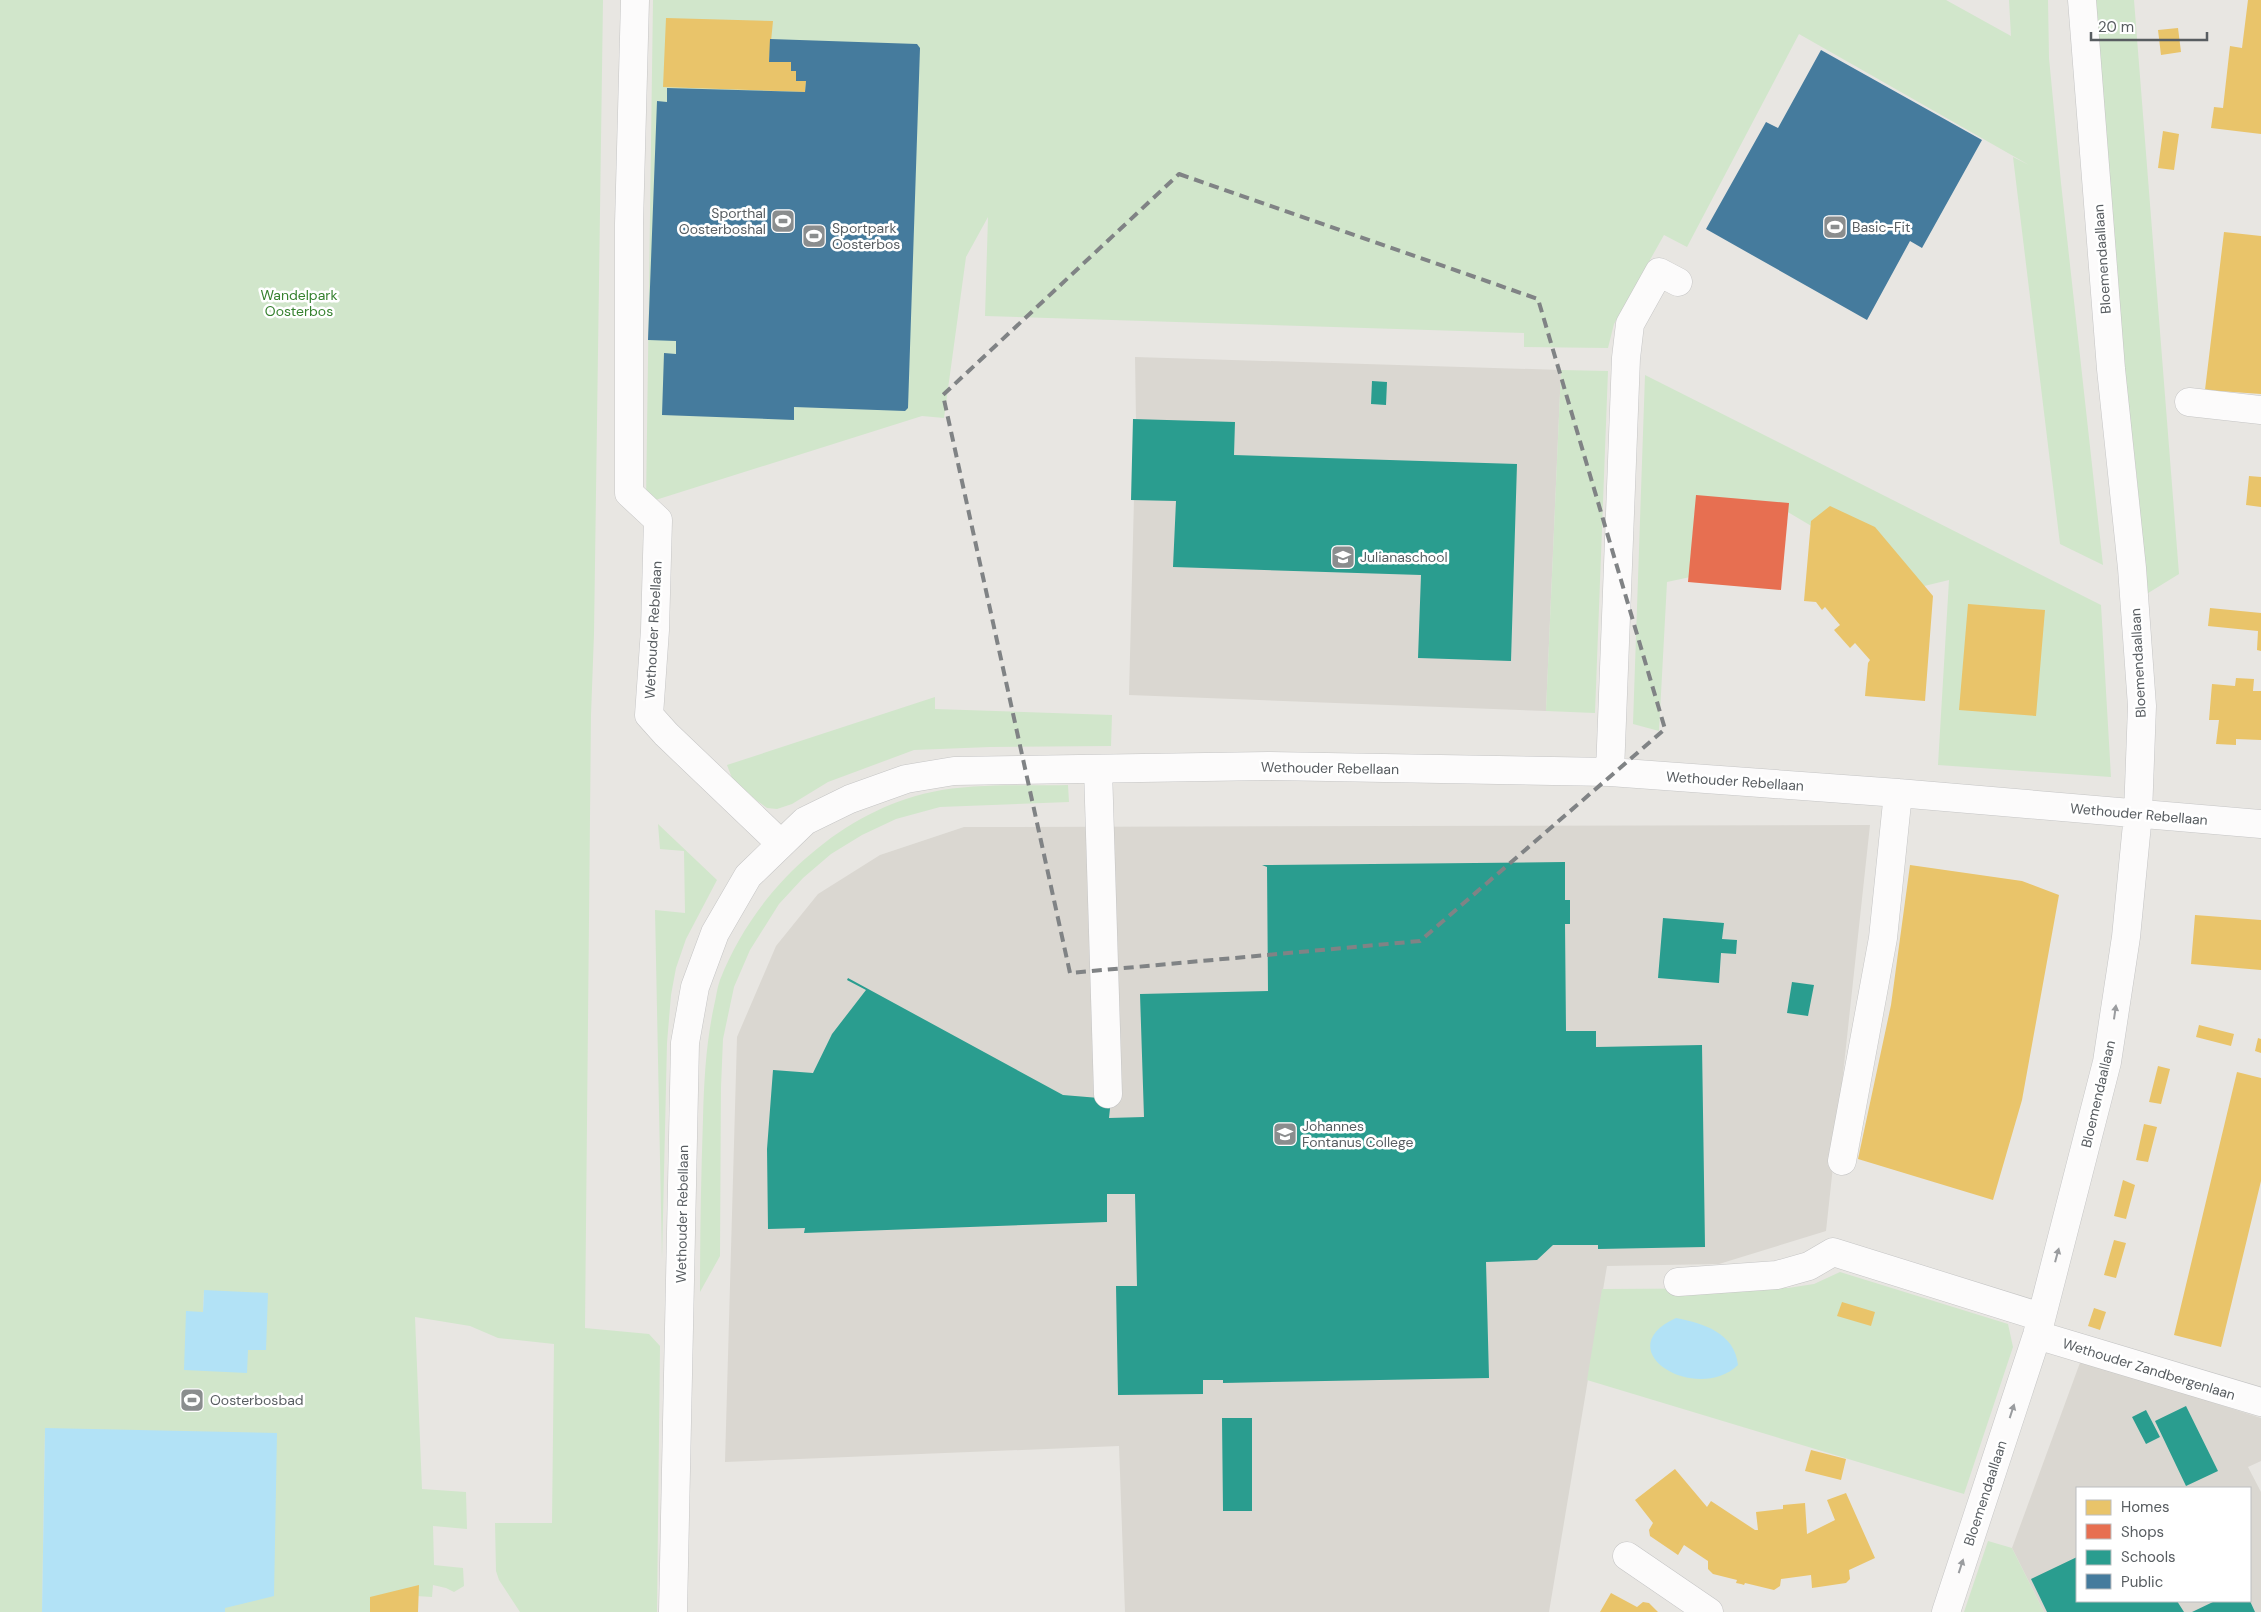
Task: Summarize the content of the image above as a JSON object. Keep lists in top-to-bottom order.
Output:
{
  "streets": {
    "street": ["Bloemendaallaan", "Wethouder Rebellaan", "Wethouder Zandbergenlaan"]
  },
  "crossings": [
    ["Bloemendaallaan", "Wethouder Rebellaan"],
    ["Bloemendaallaan", "Wethouder Zandbergenlaan"]
  ],
  "parks": ["Wandelpark Oosterbos"],
  "places": {
    "sports": [
      "Sporthal Oosterboshal",
      "Basic-Fit",
      "Sportpark Oosterbos",
      "Oosterbosbad"
    ],
    "school or university": ["Julianaschool", "Johannes Fontanus College"]
  },
  "legend": [
    "Homes",
    "Shops",
    "Schools",
    "Public"
  ],
  "scale_bar": "20 m"
}
